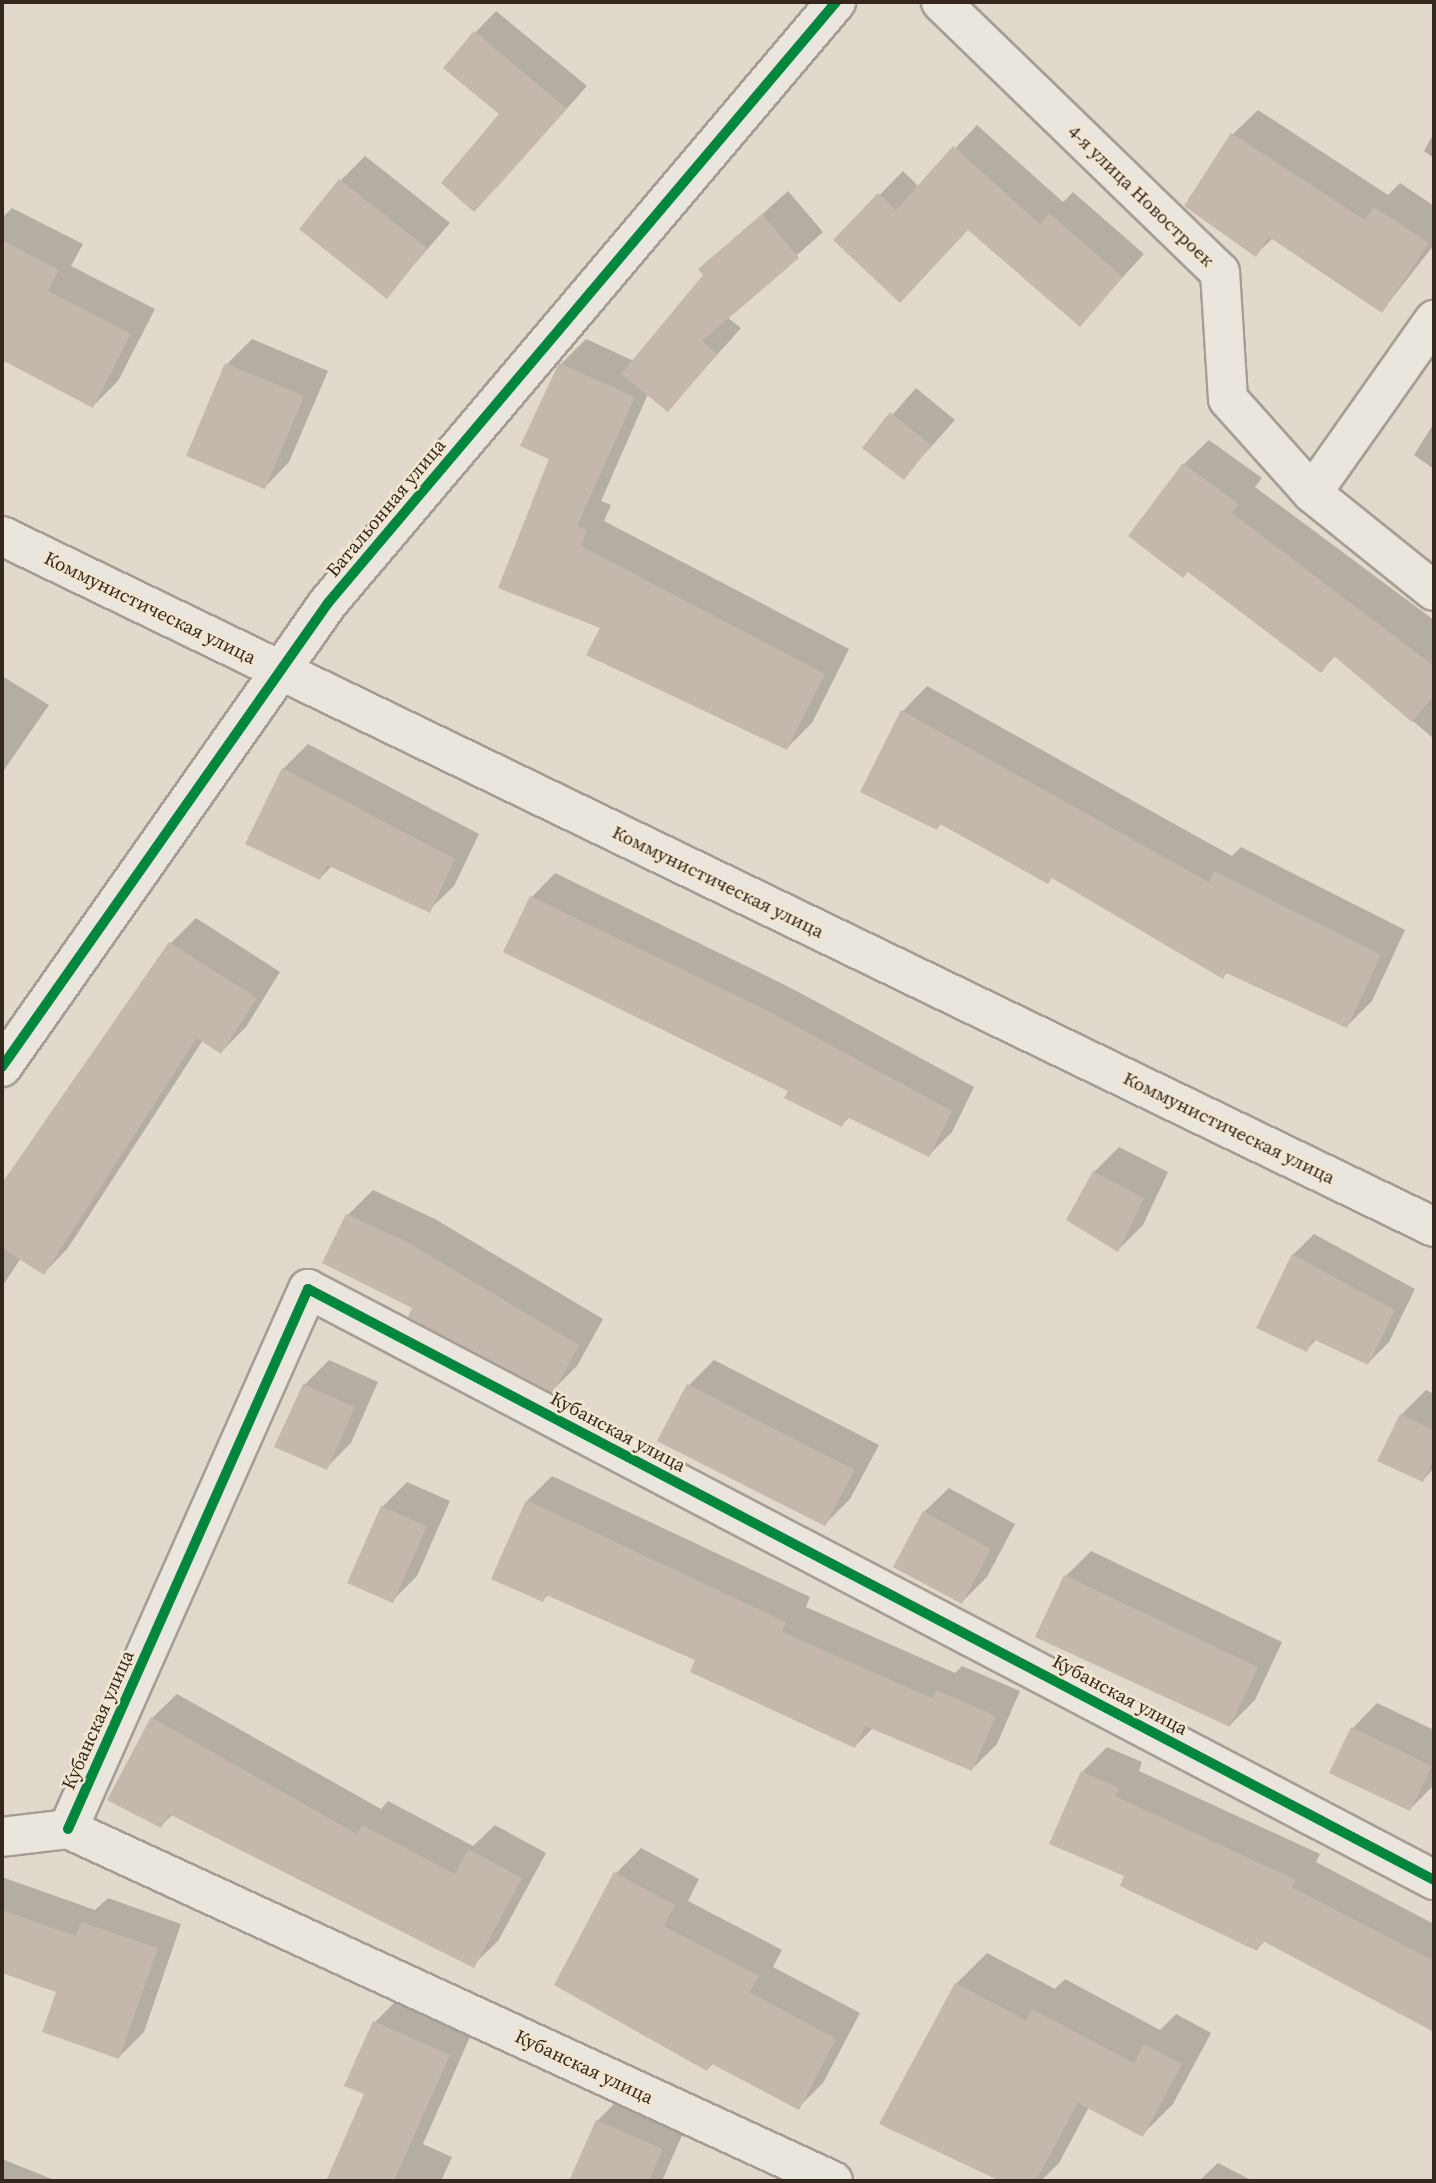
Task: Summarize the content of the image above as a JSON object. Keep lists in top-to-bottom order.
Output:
{
  "streets": {
    "street": [
      "4-я улица Новостроек",
      "Батальонная улица",
      "Коммунистическая улица",
      "Кубанская улица"
    ]
  },
  "crossings": [
    ["Батальонная улица", "Коммунистическая улица"]
  ]
}
